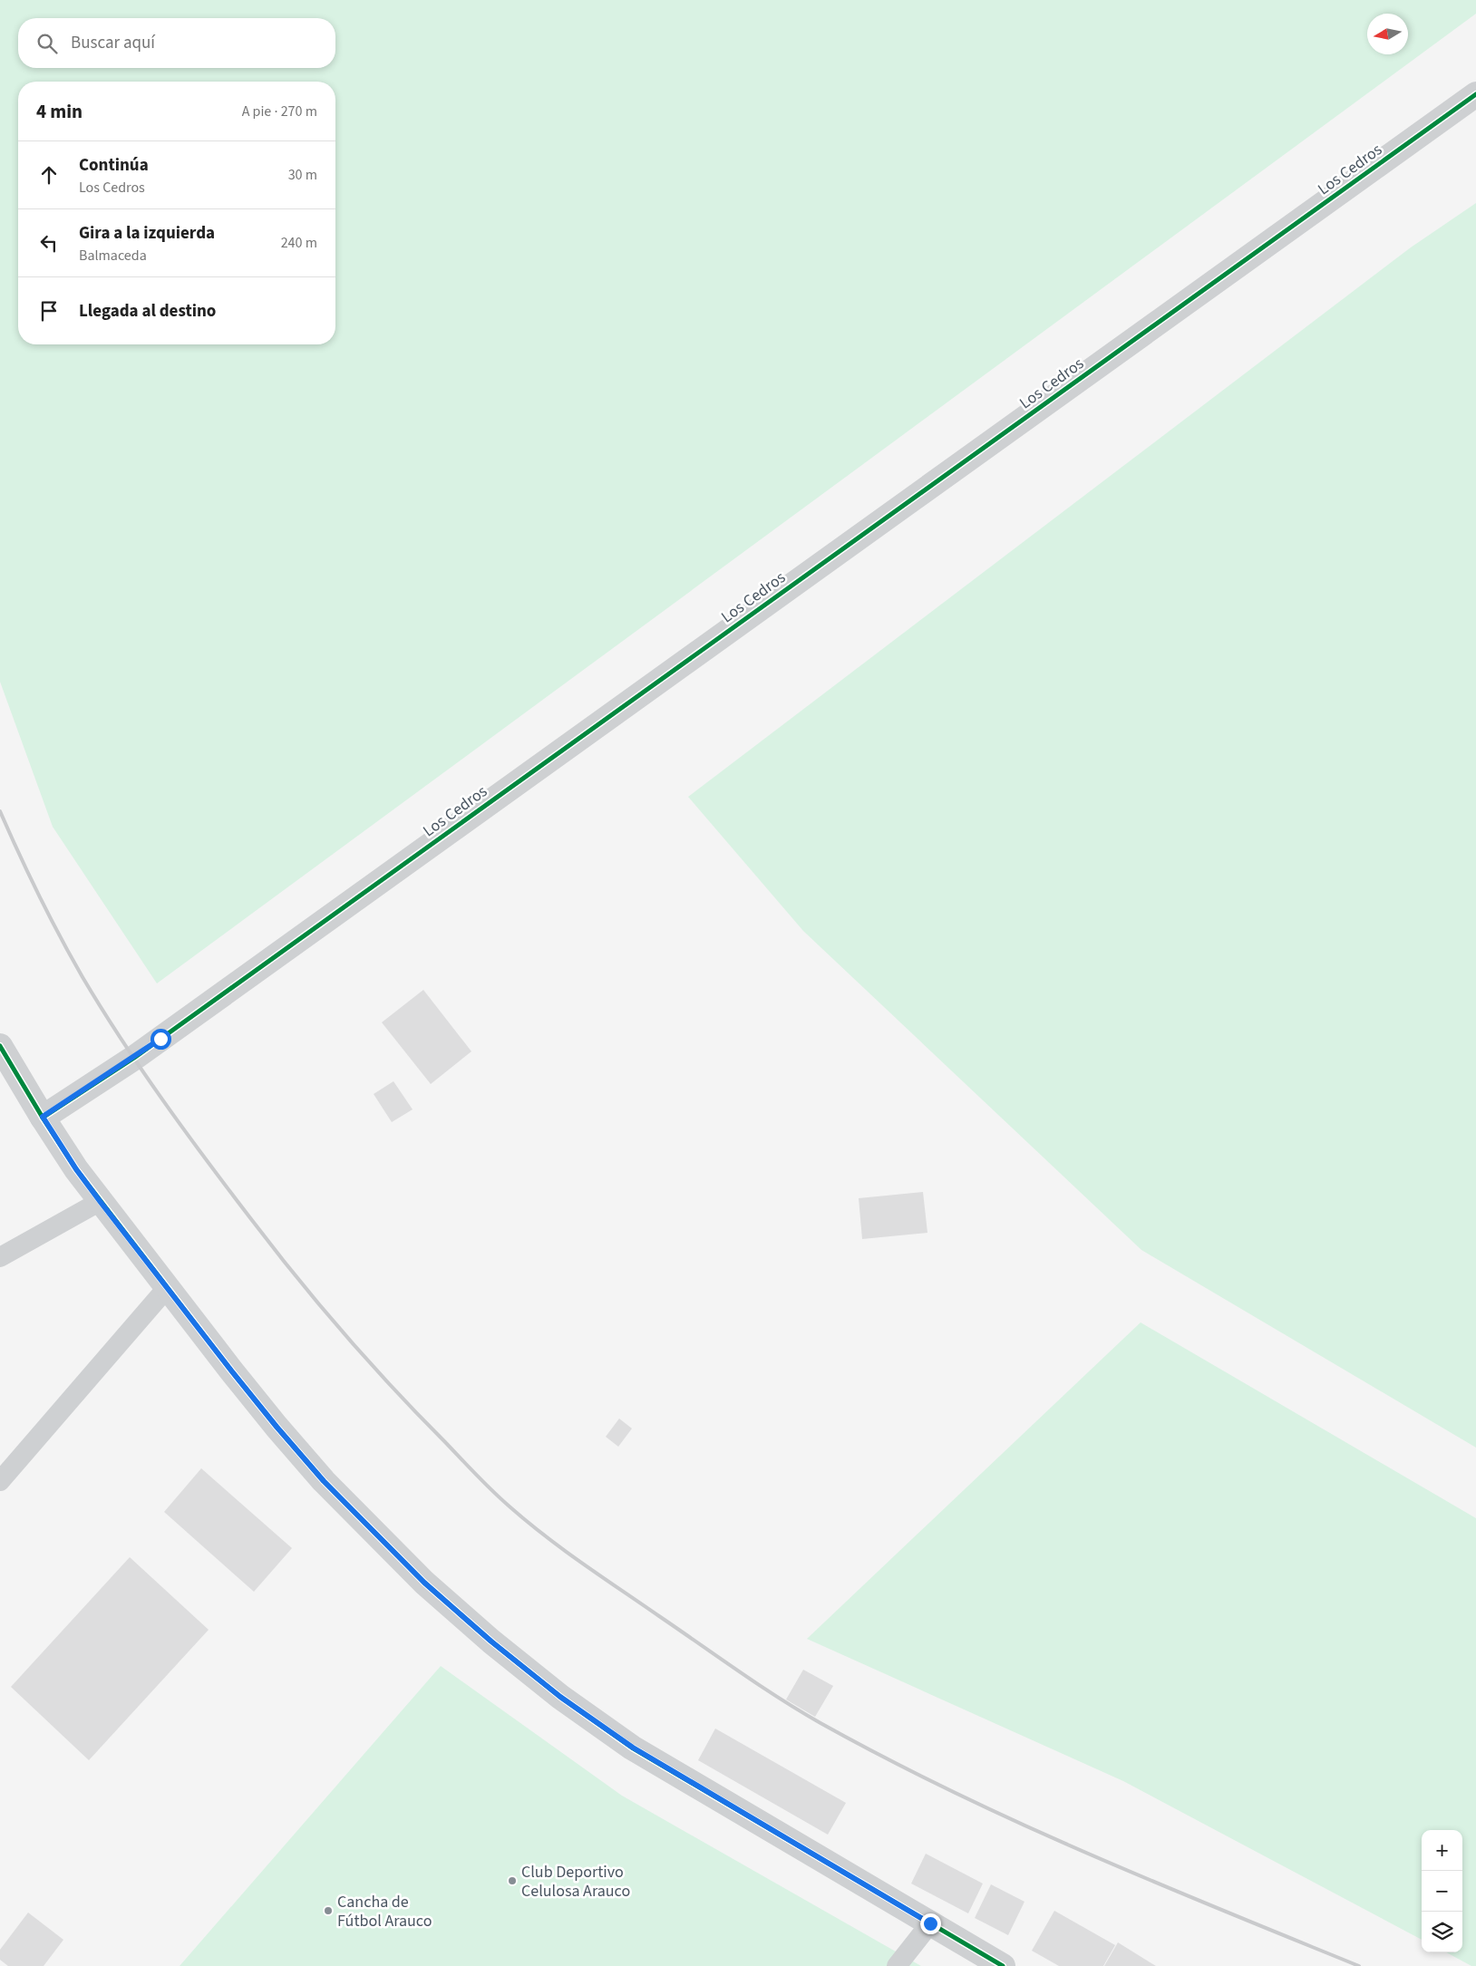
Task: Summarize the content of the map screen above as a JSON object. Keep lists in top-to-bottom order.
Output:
{
  "streets": {
    "street": ["Los Cedros"]
  },
  "places": ["Club Deportivo Celulosa Arauco", "Cancha de Fútbol Arauco"],
  "north": "left",
  "page": {
    "search": "Buscar aquí",
    "heading": ["4 min", "A pie · 270 m"],
    "list": [
      ["Continúa", "Los Cedros", "30 m"],
      ["Gira a la izquierda", "Balmaceda", "240 m"],
      "Llegada al destino"
    ],
    "map_buttons": ["+", "−"]
  }
}
